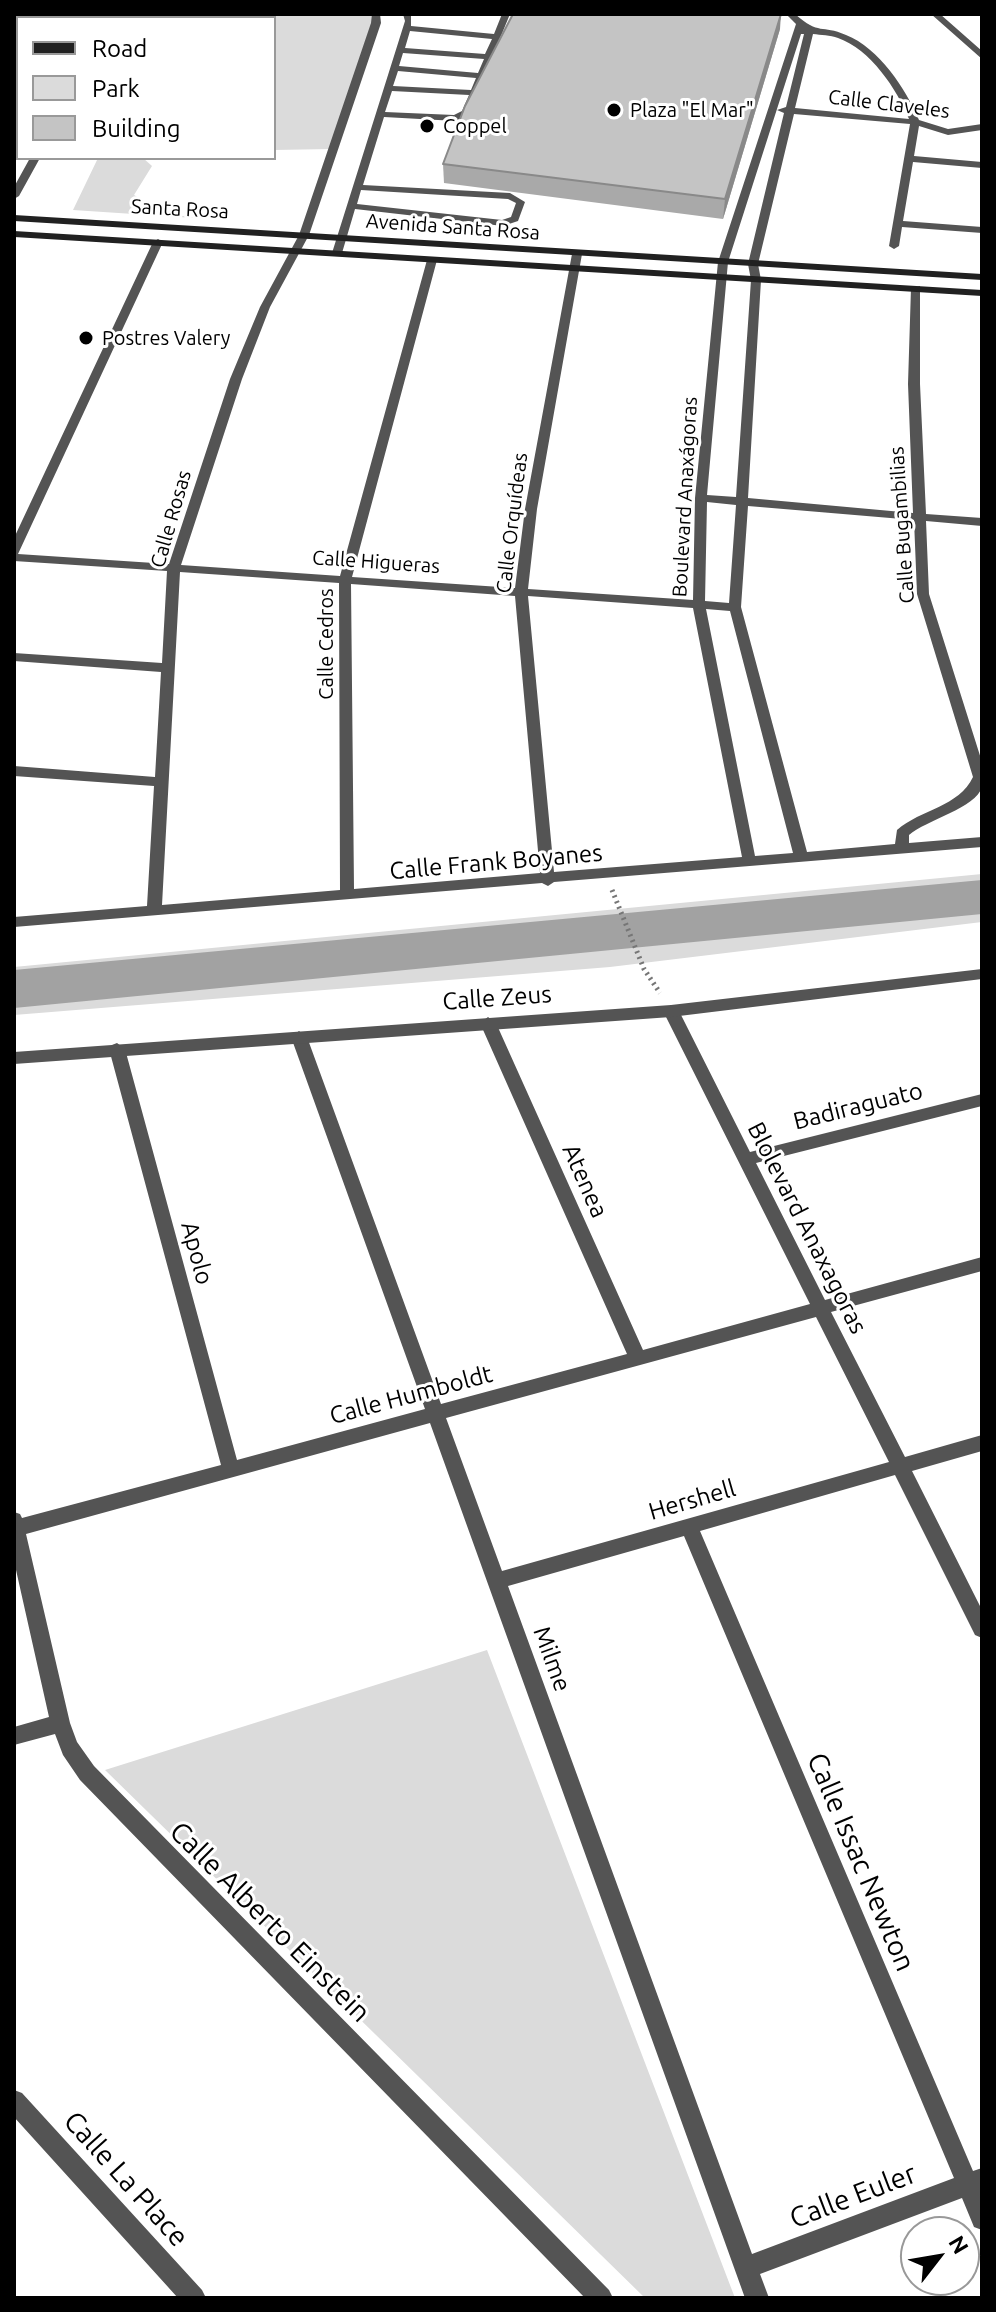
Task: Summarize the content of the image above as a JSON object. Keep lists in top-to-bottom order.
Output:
{
  "streets": {
    "main road": ["Santa Rosa", "Avenida Santa Rosa"],
    "street": [
      "Calle Claveles",
      "Boulevard Anaxágoras",
      "Calle Rosas",
      "Calle Orquídeas",
      "Calle Bugambilias",
      "Calle Higueras",
      "Calle Cedros",
      "Calle Frank Boyanes",
      "Calle Zeus",
      "Badiraguato",
      "Atenea",
      "Blolevard Anaxagoras",
      "Apolo",
      "Calle Humboldt",
      "Hershell",
      "Milme",
      "Calle Issac Newton",
      "Calle Alberto Einstein",
      "Calle La Place",
      "Calle Euler"
    ]
  },
  "crossings": [
    ["Santa Rosa", "Avenida Santa Rosa"],
    ["Avenida Santa Rosa", "Boulevard Anaxágoras"],
    ["Avenida Santa Rosa", "Calle Rosas"],
    ["Avenida Santa Rosa", "Calle Orquídeas"],
    ["Avenida Santa Rosa", "Calle Bugambilias"],
    ["Avenida Santa Rosa", "Calle Cedros"],
    ["Boulevard Anaxágoras", "Calle Higueras"],
    ["Boulevard Anaxágoras", "Calle Frank Boyanes"],
    ["Calle Rosas", "Calle Higueras"],
    ["Calle Rosas", "Calle Frank Boyanes"],
    ["Calle Orquídeas", "Calle Higueras"],
    ["Calle Orquídeas", "Calle Frank Boyanes"],
    ["Calle Bugambilias", "Calle Frank Boyanes"],
    ["Calle Higueras", "Calle Cedros"],
    ["Calle Cedros", "Calle Frank Boyanes"],
    ["Calle Zeus", "Atenea"],
    ["Calle Zeus", "Blolevard Anaxagoras"],
    ["Calle Zeus", "Apolo"],
    ["Calle Zeus", "Milme"],
    ["Badiraguato", "Blolevard Anaxagoras"],
    ["Atenea", "Calle Humboldt"],
    ["Blolevard Anaxagoras", "Calle Humboldt"],
    ["Blolevard Anaxagoras", "Hershell"],
    ["Apolo", "Calle Humboldt"],
    ["Calle Humboldt", "Milme"],
    ["Calle Humboldt", "Calle Alberto Einstein"],
    ["Hershell", "Milme"],
    ["Hershell", "Calle Issac Newton"],
    ["Milme", "Calle Euler"],
    ["Calle Issac Newton", "Calle Euler"]
  ],
  "places": ["Plaza \"El Mar\"", "Coppel", "Postres Valery"],
  "legend": ["Road", "Park", "Building"],
  "north": "top right"
}
